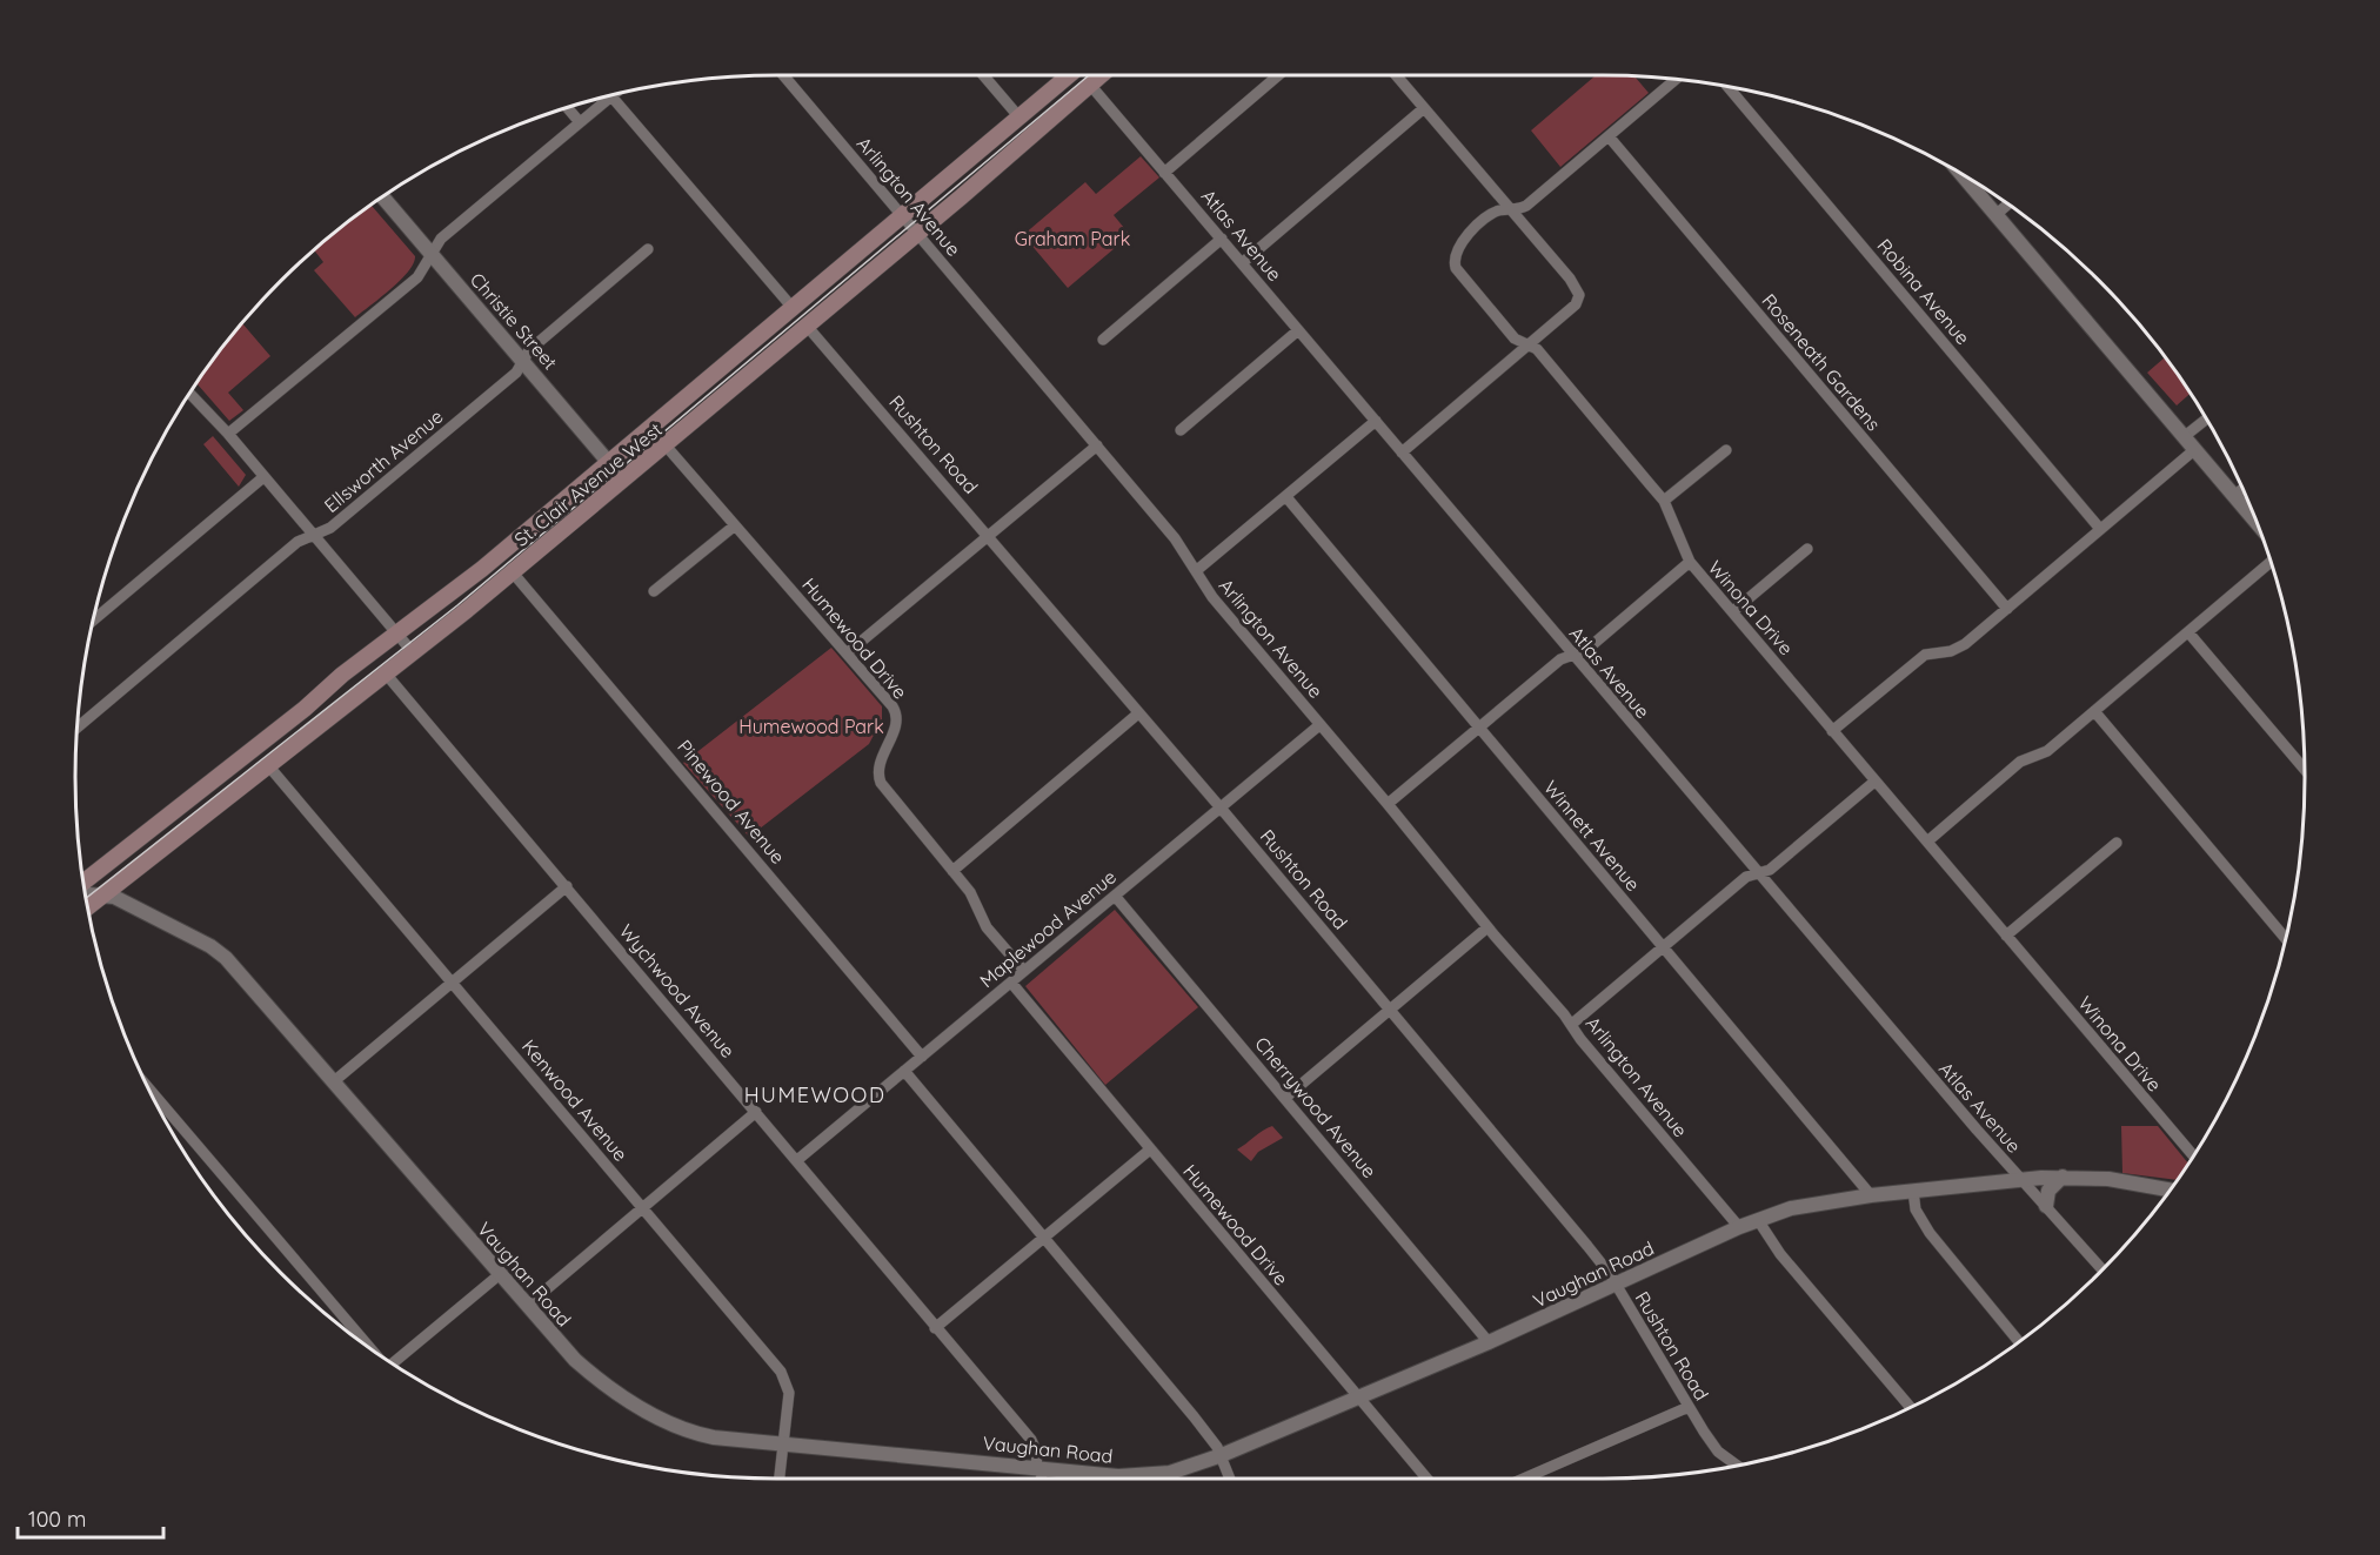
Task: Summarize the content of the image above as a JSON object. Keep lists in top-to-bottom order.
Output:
{
  "streets": {
    "main road": ["St. Clair Avenue West"],
    "street": [
      "Arlington Avenue",
      "Atlas Avenue",
      "Robina Avenue",
      "Christie Street",
      "Roseneath Gardens",
      "Rushton Road",
      "Ellsworth Avenue",
      "Winona Drive",
      "Humewood Drive",
      "Pinewood Avenue",
      "Winnett Avenue",
      "Maplewood Avenue",
      "Wychwood Avenue",
      "Kenwood Avenue",
      "Cherrywood Avenue",
      "Vaughan Road"
    ]
  },
  "crossings": [
    ["Arlington Avenue", "St. Clair Avenue West"],
    ["Arlington Avenue", "Maplewood Avenue"],
    ["Arlington Avenue", "Vaughan Road"],
    ["Atlas Avenue", "St. Clair Avenue West"],
    ["Atlas Avenue", "Vaughan Road"],
    ["Christie Street", "Ellsworth Avenue"],
    ["Christie Street", "St. Clair Avenue West"],
    ["Rushton Road", "St. Clair Avenue West"],
    ["Rushton Road", "Maplewood Avenue"],
    ["Rushton Road", "Vaughan Road"],
    ["St. Clair Avenue West", "Humewood Drive"],
    ["St. Clair Avenue West", "Pinewood Avenue"],
    ["St. Clair Avenue West", "Wychwood Avenue"],
    ["St. Clair Avenue West", "Kenwood Avenue"],
    ["St. Clair Avenue West", "Vaughan Road"],
    ["Humewood Drive", "Maplewood Avenue"],
    ["Humewood Drive", "Vaughan Road"],
    ["Pinewood Avenue", "Maplewood Avenue"],
    ["Winnett Avenue", "Vaughan Road"],
    ["Maplewood Avenue", "Wychwood Avenue"],
    ["Maplewood Avenue", "Cherrywood Avenue"],
    ["Wychwood Avenue", "Vaughan Road"],
    ["Kenwood Avenue", "Vaughan Road"],
    ["Cherrywood Avenue", "Vaughan Road"]
  ],
  "districts": ["HUMEWOOD"],
  "parks": ["Graham Park", "Humewood Park"],
  "scale_bar": "100 m"
}
